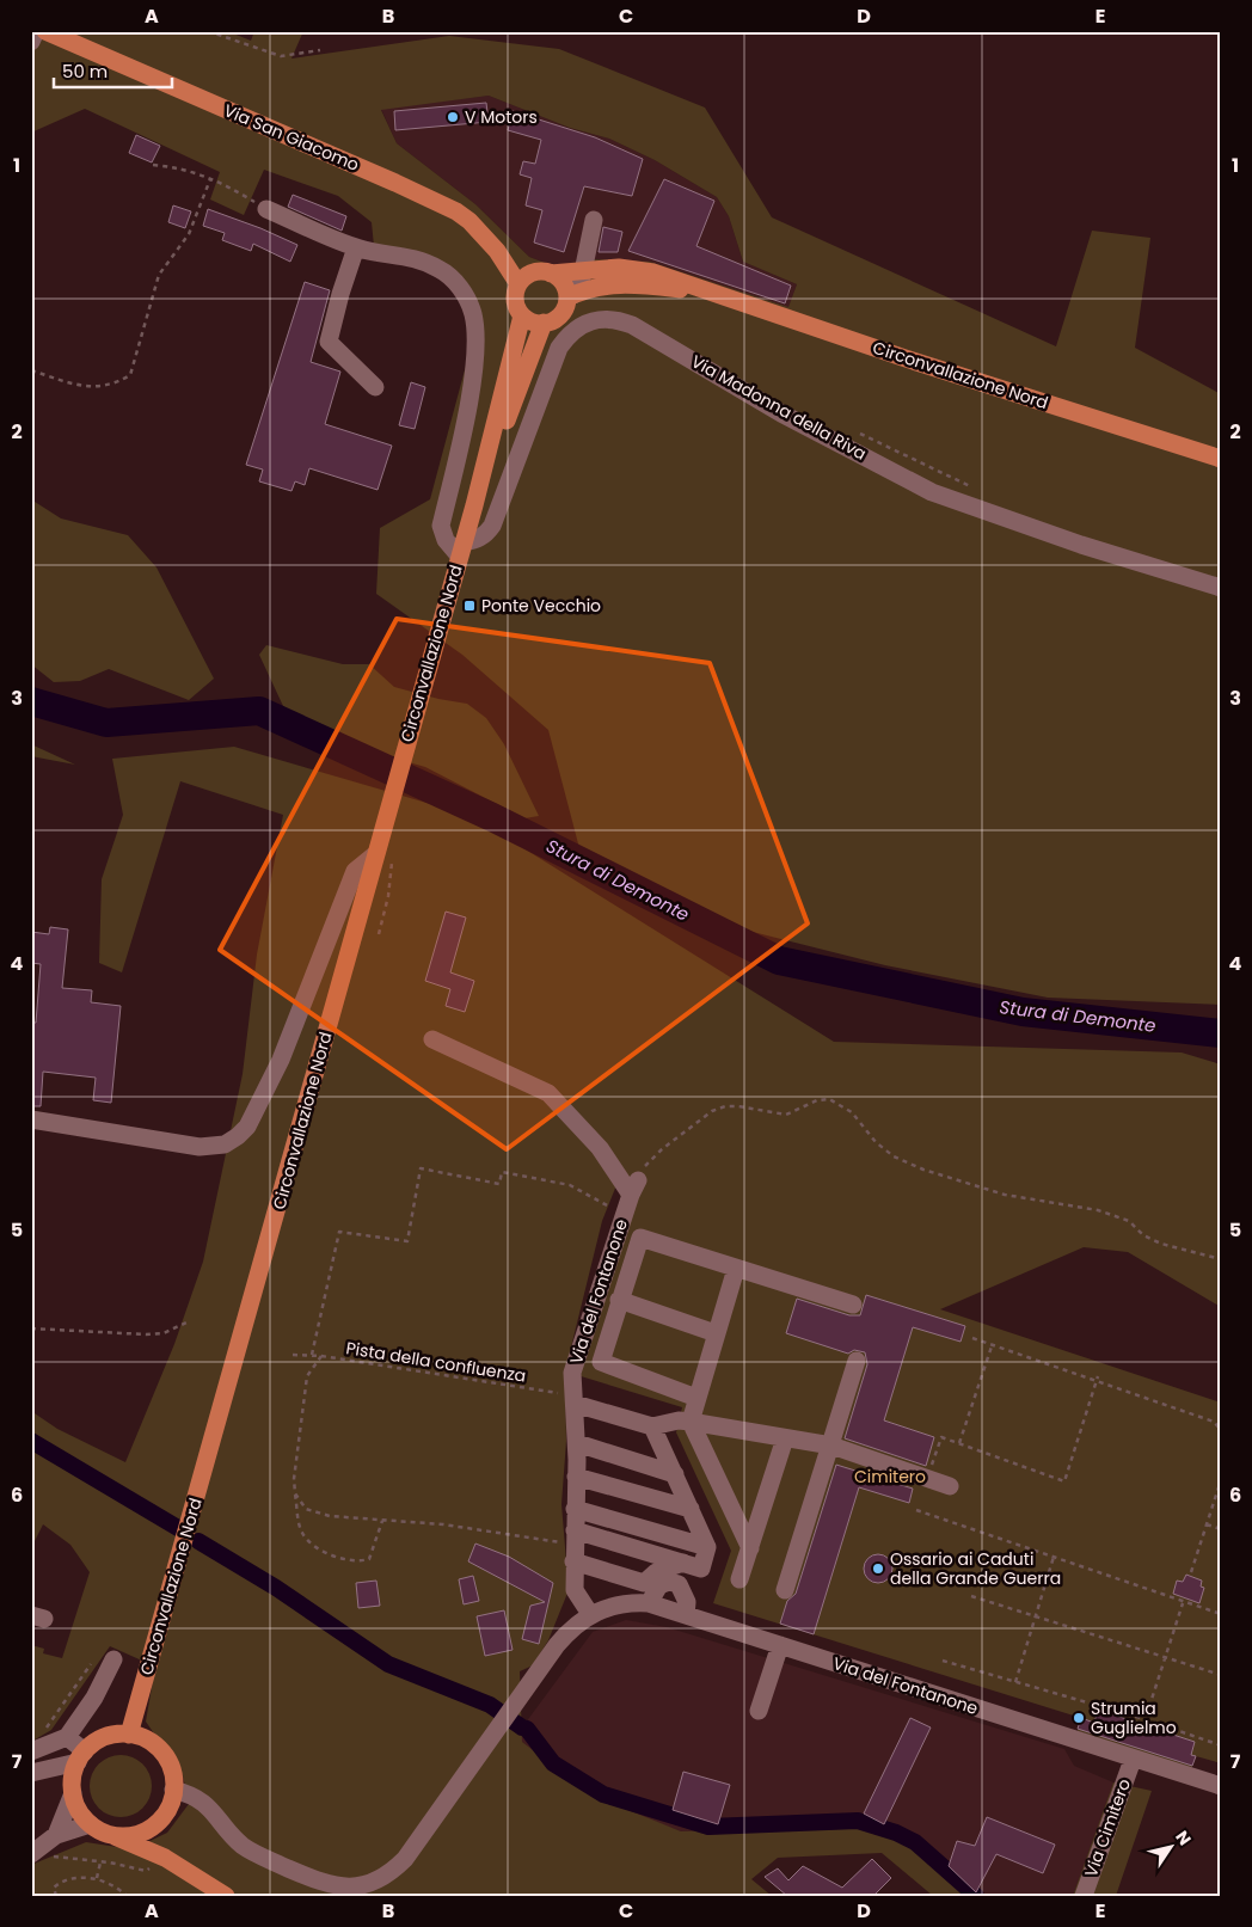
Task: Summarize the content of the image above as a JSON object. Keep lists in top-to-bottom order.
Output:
{
  "streets": {
    "main road": ["Via San Giacomo", "Circonvallazione Nord"],
    "street": ["Via Madonna della Riva", "Via del Fontanone", "Via Cimitero"],
    "path": ["Pista della confluenza"]
  },
  "crossings": [
    ["Via San Giacomo", "Circonvallazione Nord"],
    ["Circonvallazione Nord", "Via Madonna della Riva"],
    ["Circonvallazione Nord", "Via del Fontanone"],
    ["Via del Fontanone", "Pista della confluenza"],
    ["Via del Fontanone", "Via Cimitero"]
  ],
  "water": ["Stura di Demonte"],
  "parks": ["Cimitero"],
  "places": {
    "other": ["V Motors", "Ossario ai Caduti della Grande Guerra", "Strumia Guglielmo"],
    "transit": ["Ponte Vecchio"]
  },
  "scale_bar": "50 m",
  "north": "top right",
  "grid": {
    "columns": [
      "A",
      "B",
      "C",
      "D",
      "E"
    ],
    "rows": [
      "1",
      "2",
      "3",
      "4",
      "5",
      "6",
      "7"
    ]
  }
}
